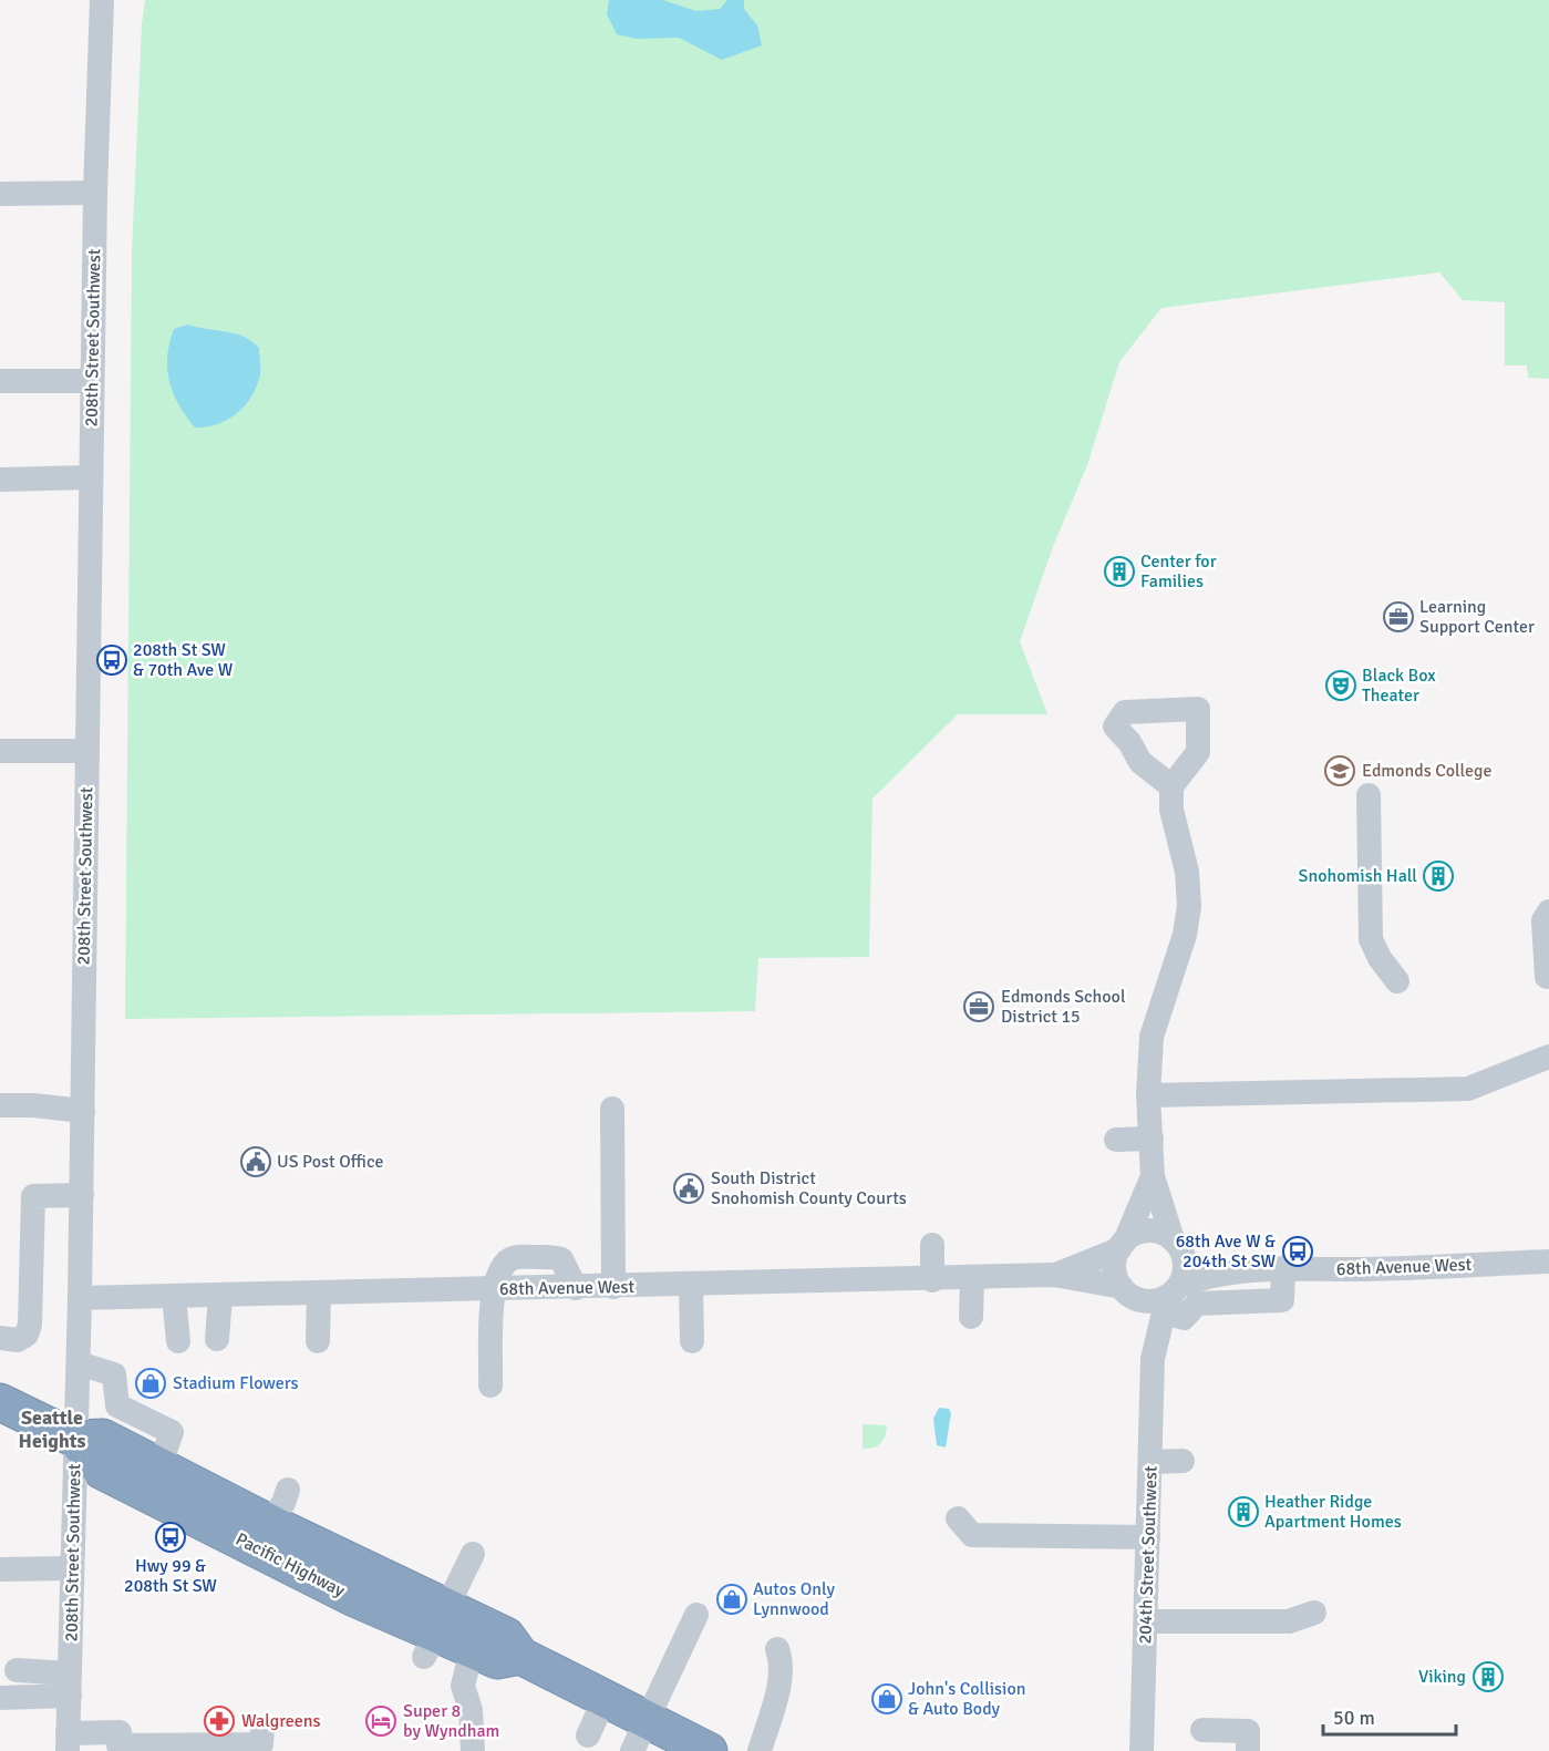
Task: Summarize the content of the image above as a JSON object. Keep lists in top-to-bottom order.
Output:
{
  "streets": {
    "highway": ["Pacific Highway"],
    "street": ["208th Street Southwest", "68th Avenue West", "204th Street Southwest"]
  },
  "crossings": [
    ["208th Street Southwest", "68th Avenue West"],
    ["208th Street Southwest", "Pacific Highway"],
    ["68th Avenue West", "204th Street Southwest"]
  ],
  "districts": ["Seattle Heights"],
  "places": {
    "building": [
      "Center for Families",
      "Snohomish Hall",
      "Heather Ridge Apartment Homes",
      "Viking"
    ],
    "office": ["Learning Support Center", "Edmonds School District 15"],
    "bus stop": ["208th St SW & 70th Ave W", "68th Ave W & 204th St SW", "Hwy 99 & 208th St SW"],
    "theatre": ["Black Box Theater"],
    "school or university": ["Edmonds College"],
    "public building": ["US Post Office", "South District Snohomish County Courts"],
    "shop": ["Stadium Flowers", "Autos Only Lynnwood", "John's Collision & Auto Body"],
    "pharmacy": ["Walgreens"],
    "hotel": ["Super 8 by Wyndham"]
  },
  "scale_bar": "50 m"
}
